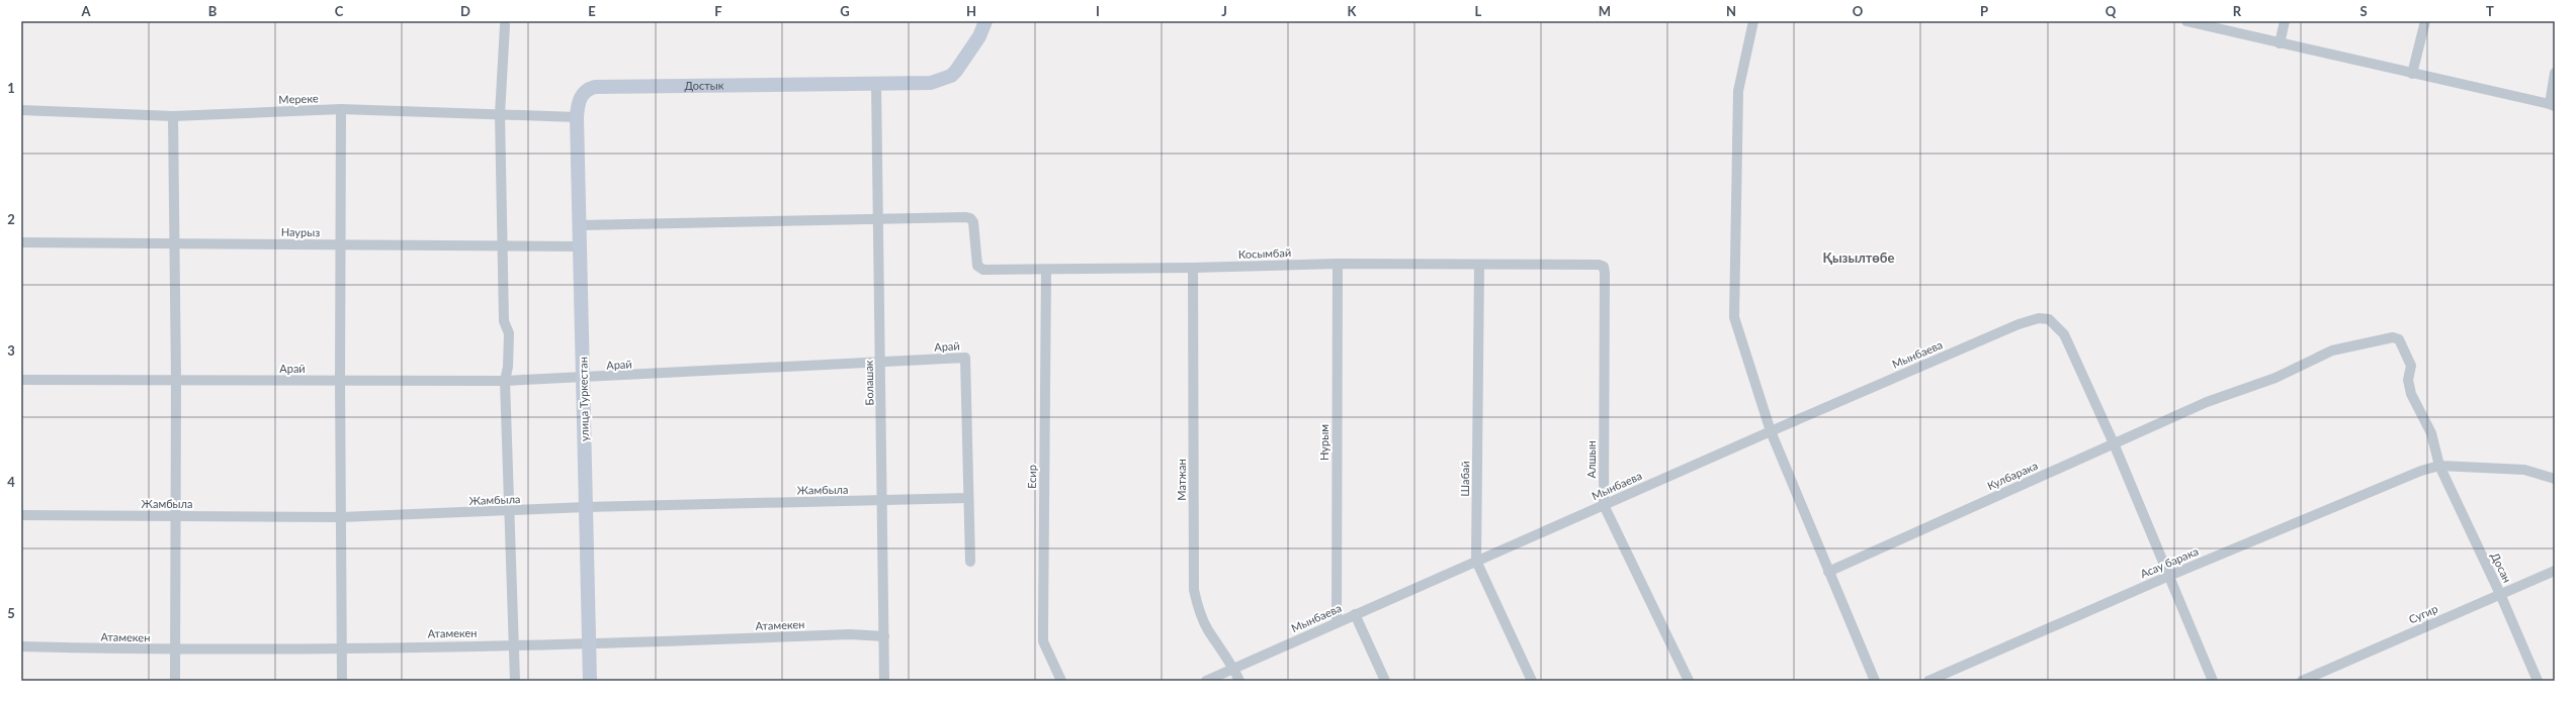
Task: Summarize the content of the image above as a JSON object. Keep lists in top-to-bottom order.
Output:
{
  "streets": {
    "street": [
      "Достык",
      "Мереке",
      "Наурыз",
      "Косымбай",
      "Арай",
      "Мынбаева",
      "Болашак",
      "улица Туркестан",
      "Нурым",
      "Алшын",
      "Кулбарака",
      "Есир",
      "Шабай",
      "Матжан",
      "Жамбыла",
      "Асау барака",
      "Досан",
      "Сугир",
      "Атамекен"
    ]
  },
  "crossings": [
    ["Достык", "Мереке"],
    ["Достык", "Болашак"],
    ["Достык", "улица Туркестан"],
    ["Мереке", "улица Туркестан"],
    ["Наурыз", "улица Туркестан"],
    ["Косымбай", "Болашак"],
    ["Косымбай", "Нурым"],
    ["Косымбай", "Алшын"],
    ["Косымбай", "Есир"],
    ["Косымбай", "Шабай"],
    ["Косымбай", "Матжан"],
    ["Арай", "Болашак"],
    ["Арай", "улица Туркестан"],
    ["Арай", "Жамбыла"],
    ["Мынбаева", "Нурым"],
    ["Мынбаева", "Алшын"],
    ["Мынбаева", "Кулбарака"],
    ["Мынбаева", "Шабай"],
    ["Мынбаева", "Матжан"],
    ["Болашак", "Жамбыла"],
    ["Болашак", "Атамекен"],
    ["улица Туркестан", "Жамбыла"],
    ["улица Туркестан", "Атамекен"],
    ["Кулбарака", "Досан"],
    ["Асау барака", "Досан"],
    ["Досан", "Сугир"]
  ],
  "districts": ["Қызылтөбе"],
  "grid": {
    "columns": [
      "A",
      "B",
      "C",
      "D",
      "E",
      "F",
      "G",
      "H",
      "I",
      "J",
      "K",
      "L",
      "M",
      "N",
      "O",
      "P",
      "Q",
      "R",
      "S",
      "T"
    ],
    "rows": [
      "1",
      "2",
      "3",
      "4",
      "5"
    ]
  }
}
